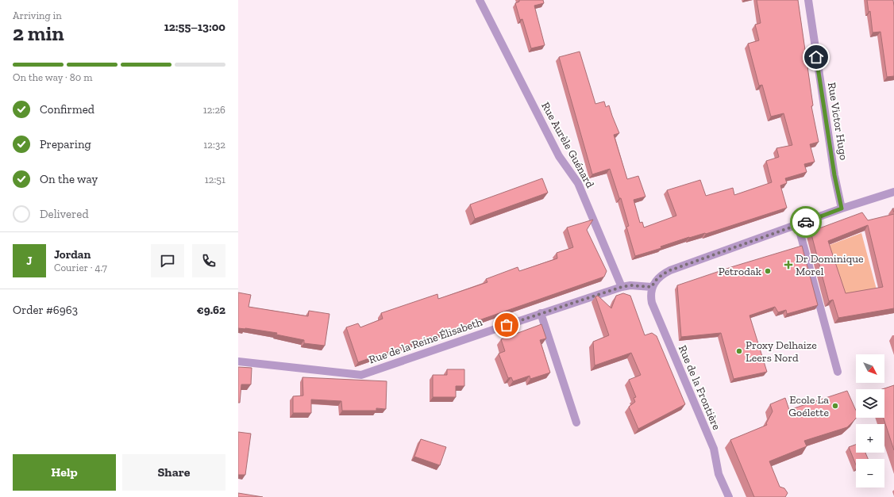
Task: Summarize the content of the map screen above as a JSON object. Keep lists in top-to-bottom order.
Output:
{
  "streets": {
    "street": [
      "Rue Victor Hugo",
      "Rue Aurèle Guénard",
      "Rue de la Reine Élisabeth",
      "Rue de la Frontière"
    ]
  },
  "crossings": [
    ["Rue Aurèle Guénard", "Rue de la Reine Élisabeth"],
    ["Rue de la Reine Élisabeth", "Rue de la Frontière"]
  ],
  "places": {
    "health": ["Dr Dominique Morel"],
    "other": ["Petrodak", "Proxy Delhaize Leers Nord", "Ecole La Goélette"]
  },
  "north": "bottom right",
  "page": {
    "heading": ["2 min", "Arriving in", "12:55–13:00"],
    "panel": [
      "Jordan",
      "Courier · 4.7",
      "Order #6963",
      "€9.62"
    ],
    "bar": "On the way · 80 m",
    "list": [
      ["Confirmed", "12:26"],
      ["Preparing", "12:32"],
      ["On the way", "12:51"],
      "Delivered"
    ],
    "round": "J",
    "map_buttons": ["+", "−"],
    "buttons": ["Help", "Share"]
  }
}
